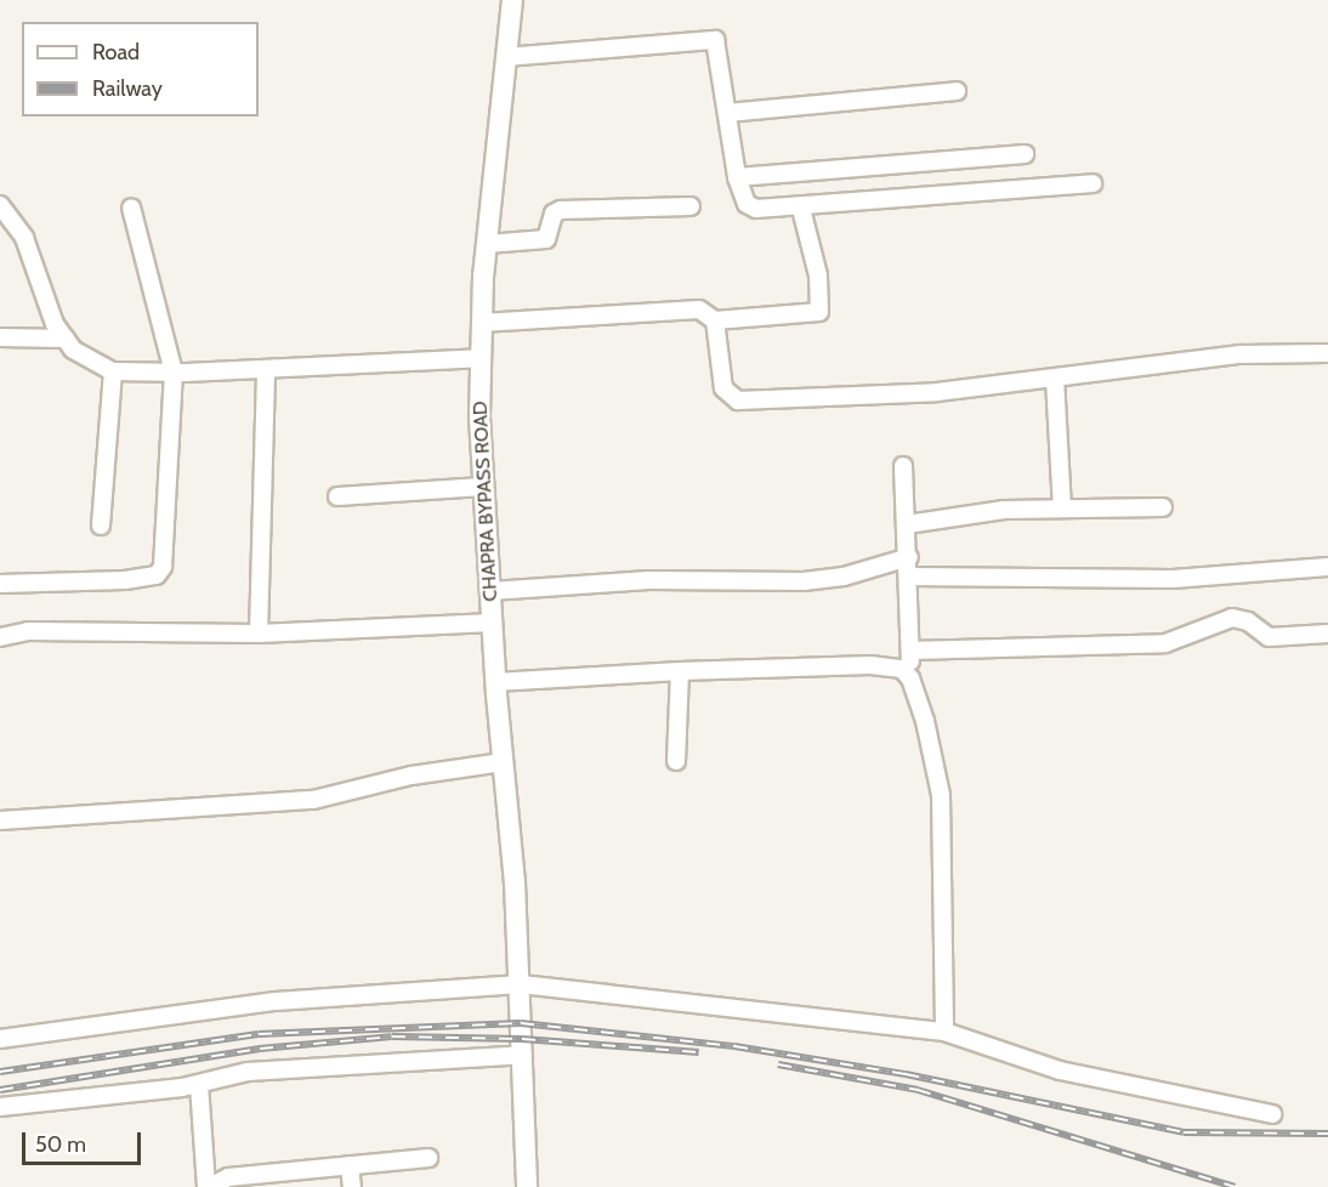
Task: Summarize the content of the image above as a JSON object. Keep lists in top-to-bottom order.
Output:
{
  "streets": {
    "street": ["CHAPRA BYPASS ROAD"]
  },
  "legend": ["Road", "Railway"],
  "scale_bar": "50 m"
}
